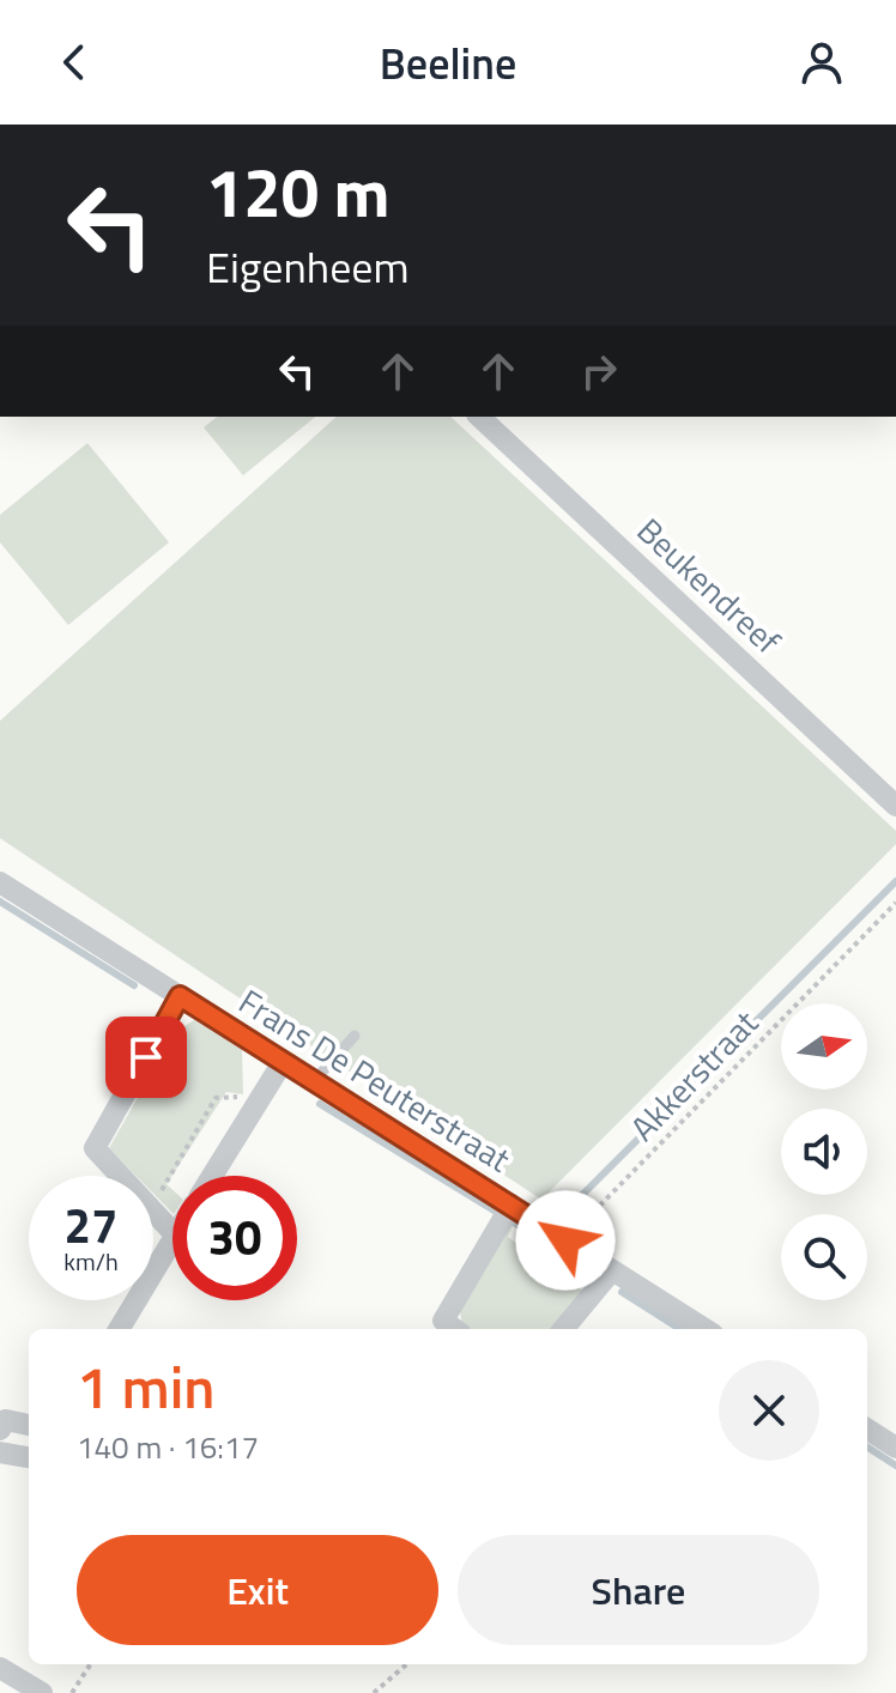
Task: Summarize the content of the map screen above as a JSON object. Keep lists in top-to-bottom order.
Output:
{
  "streets": {
    "street": ["Beukendreef", "Frans De Peuterstraat"],
    "path": ["Akkerstraat"]
  },
  "crossings": [
    ["Akkerstraat", "Frans De Peuterstraat"]
  ],
  "north": "right",
  "page": {
    "header": "Beeline",
    "turn": ["120 m", "Eigenheem"],
    "speed": "27 km/h",
    "limit": "30",
    "heading": ["1 min", "140 m · 16:17"],
    "buttons": ["Exit", "Share"]
  }
}
